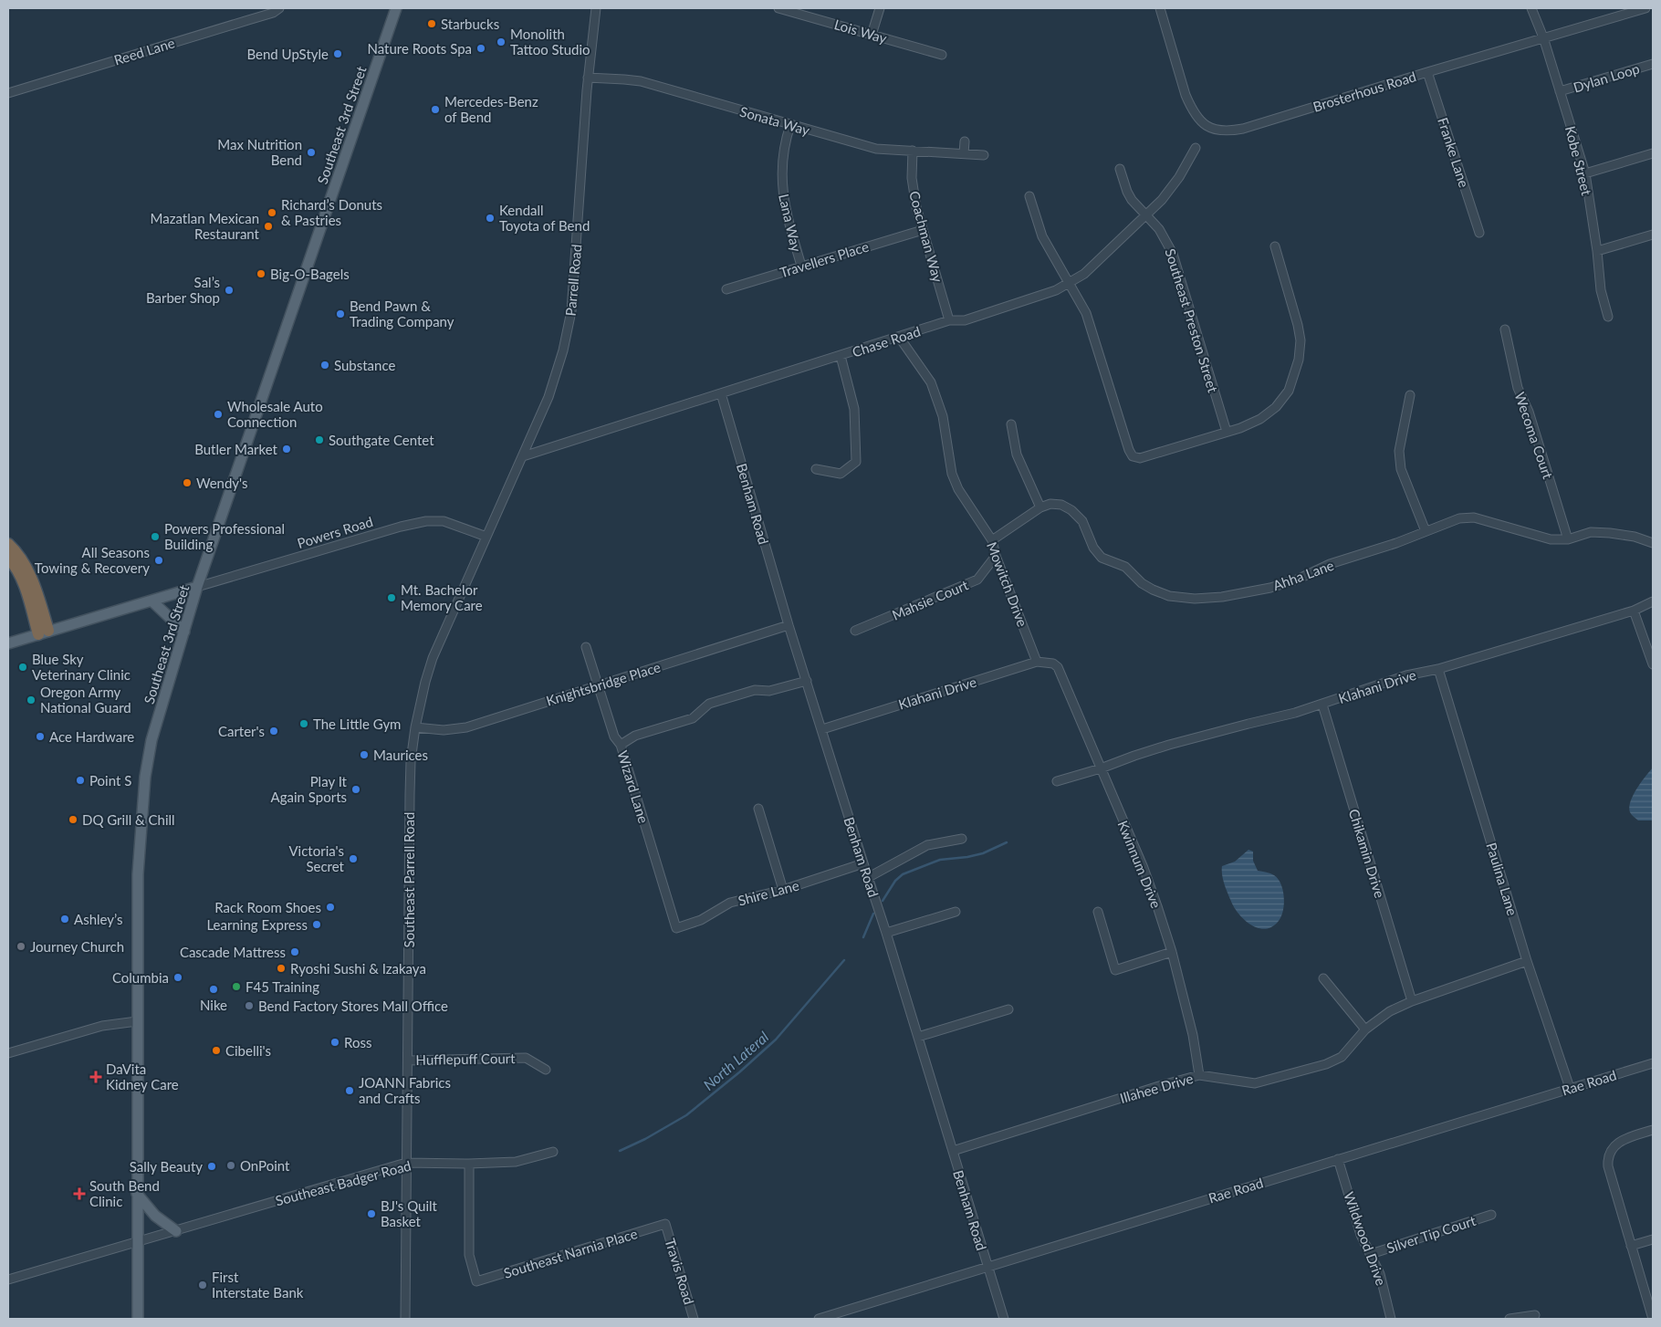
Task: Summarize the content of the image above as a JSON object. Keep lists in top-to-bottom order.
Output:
{
  "streets": {
    "main road": ["Southeast 3rd Street", "Powers Road"],
    "street": [
      "Lois Way",
      "Reed Lane",
      "Dylan Loop",
      "Brosterhous Road",
      "Sonata Way",
      "Franke Lane",
      "Kobe Street",
      "Lana Way",
      "Coachman Way",
      "Travellers Place",
      "Parrell Road",
      "Southeast Preston Street",
      "Chase Road",
      "Wecoma Court",
      "Benham Road",
      "Ahha Lane",
      "Mowitch Drive",
      "Mahsie Court",
      "Knightsbridge Place",
      "Klahani Drive",
      "Wizard Lane",
      "Chikamin Drive",
      "Kwinnum Drive",
      "Paulina Lane",
      "Southeast Parrell Road",
      "Shire Lane",
      "Hufflepuff Court",
      "Rae Road",
      "Illahee Drive",
      "Southeast Badger Road",
      "Silver Tip Court",
      "Wildwood Drive",
      "Southeast Narnia Place",
      "Travis Road"
    ]
  },
  "crossings": [
    ["Dylan Loop", "Kobe Street"],
    ["Brosterhous Road", "Franke Lane"],
    ["Brosterhous Road", "Kobe Street"],
    ["Sonata Way", "Lana Way"],
    ["Sonata Way", "Coachman Way"],
    ["Sonata Way", "Parrell Road"],
    ["Southeast 3rd Street", "Powers Road"],
    ["Southeast 3rd Street", "Southeast Badger Road"],
    ["Lana Way", "Travellers Place"],
    ["Coachman Way", "Travellers Place"],
    ["Coachman Way", "Chase Road"],
    ["Parrell Road", "Chase Road"],
    ["Parrell Road", "Powers Road"],
    ["Parrell Road", "Southeast Parrell Road"],
    ["Southeast Preston Street", "Chase Road"],
    ["Chase Road", "Benham Road"],
    ["Chase Road", "Mowitch Drive"],
    ["Wecoma Court", "Ahha Lane"],
    ["Benham Road", "Knightsbridge Place"],
    ["Benham Road", "Klahani Drive"],
    ["Benham Road", "Shire Lane"],
    ["Benham Road", "Rae Road"],
    ["Benham Road", "Illahee Drive"],
    ["Powers Road", "Southeast Parrell Road"],
    ["Ahha Lane", "Mowitch Drive"],
    ["Mowitch Drive", "Mahsie Court"],
    ["Mowitch Drive", "Klahani Drive"],
    ["Knightsbridge Place", "Wizard Lane"],
    ["Knightsbridge Place", "Southeast Parrell Road"],
    ["Klahani Drive", "Chikamin Drive"],
    ["Klahani Drive", "Kwinnum Drive"],
    ["Klahani Drive", "Paulina Lane"],
    ["Wizard Lane", "Shire Lane"],
    ["Chikamin Drive", "Illahee Drive"],
    ["Kwinnum Drive", "Illahee Drive"],
    ["Paulina Lane", "Rae Road"],
    ["Paulina Lane", "Illahee Drive"],
    ["Southeast Parrell Road", "Hufflepuff Court"],
    ["Southeast Parrell Road", "Southeast Badger Road"],
    ["Rae Road", "Wildwood Drive"],
    ["Southeast Badger Road", "Southeast Narnia Place"],
    ["Silver Tip Court", "Wildwood Drive"],
    ["Southeast Narnia Place", "Travis Road"]
  ],
  "water": ["North Lateral"],
  "places": {
    "other": [
      "Starbucks",
      "Monolith Tattoo Studio",
      "Nature Roots Spa",
      "Bend UpStyle",
      "Mercedes-Benz of Bend",
      "Max Nutrition Bend",
      "Richard’s Donuts & Pastries",
      "Kendall Toyota of Bend",
      "Mazatlan Mexican Restaurant",
      "Big-O-Bagels",
      "Sal’s Barber Shop",
      "Bend Pawn & Trading Company",
      "Substance",
      "Wholesale Auto Connection",
      "Southgate Centet",
      "Butler Market",
      "Wendy's",
      "Powers Professional Building",
      "All Seasons Towing & Recovery",
      "Mt. Bachelor Memory Care",
      "Blue Sky Veterinary Clinic",
      "Oregon Army National Guard",
      "The Little Gym",
      "Carter's",
      "Ace Hardware",
      "Maurices",
      "Point S",
      "Play It Again Sports",
      "DQ Grill & Chill",
      "Victoria's Secret",
      "Rack Room Shoes",
      "Ashley’s",
      "Learning Express",
      "Journey Church",
      "Cascade Mattress",
      "Ryoshi Sushi & Izakaya",
      "Columbia",
      "F45 Training",
      "Nike",
      "Bend Factory Stores Mall Office",
      "Ross",
      "Cibelli's",
      "JOANN Fabrics and Crafts",
      "OnPoint",
      "Sally Beauty",
      "BJ's Quilt Basket",
      "First Interstate Bank"
    ],
    "health": ["DaVita Kidney Care", "South Bend Clinic"]
  }
}
